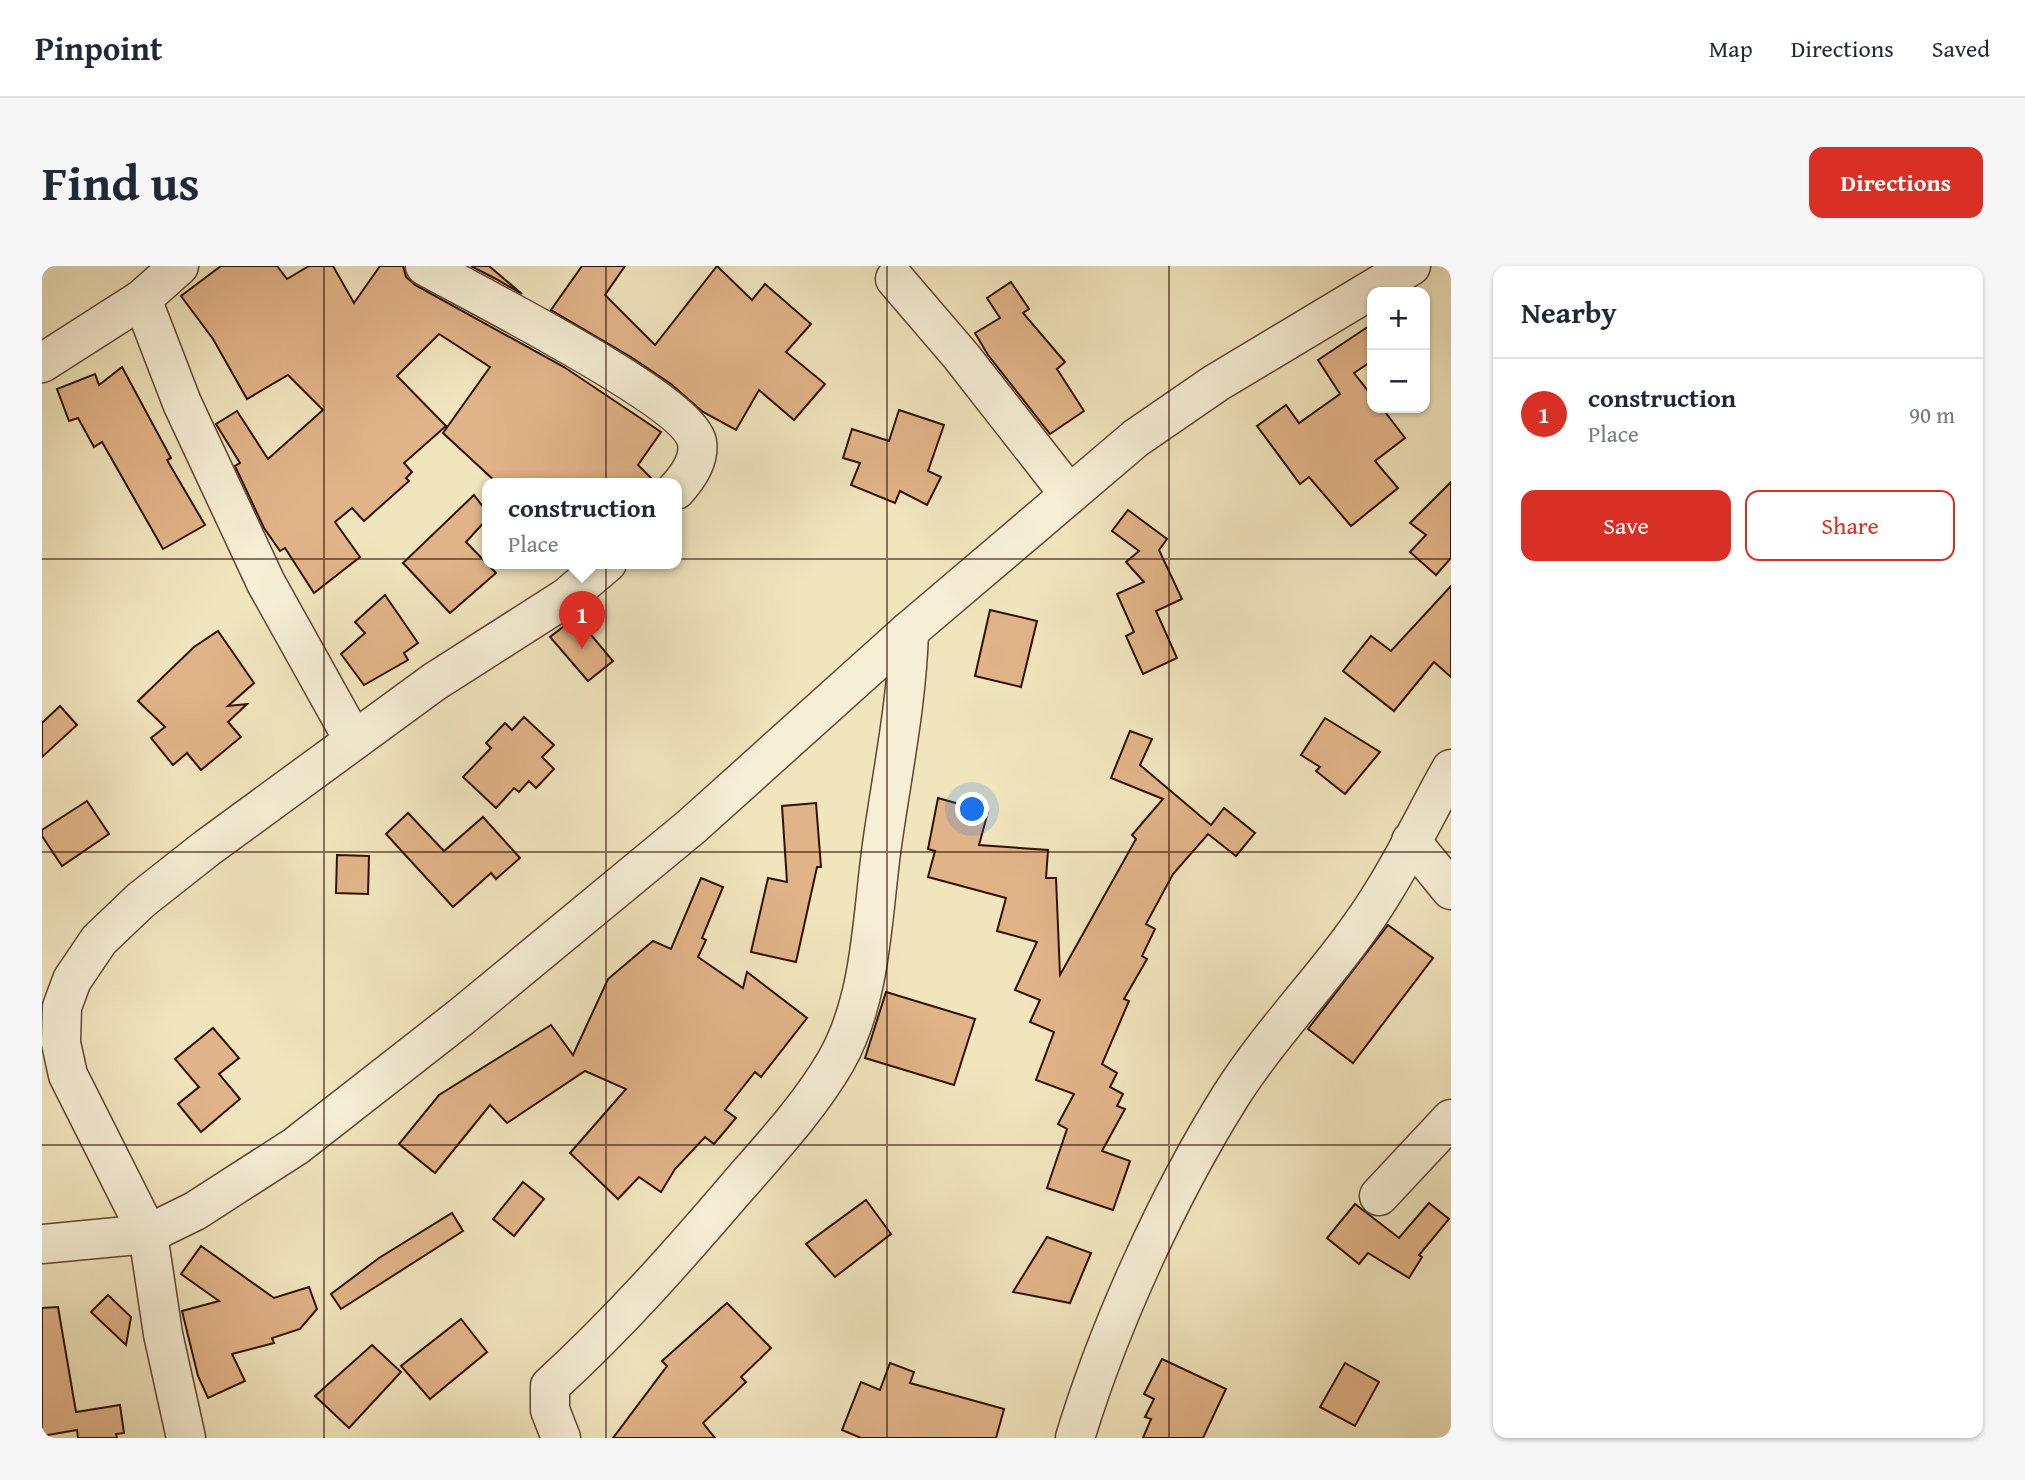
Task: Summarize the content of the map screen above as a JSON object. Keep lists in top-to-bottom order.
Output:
{
  "page": {
    "header": "Pinpoint",
    "nav": ["Map", "Directions", "Saved"],
    "title": "Find us",
    "buttons": [
      "Directions",
      ["Save", "Share"]
    ],
    "heading": "Nearby",
    "map_buttons": ["+", "−"],
    "list": [
      {
        "mark": "1",
        "name": "construction",
        "note": "Place",
        "value": "90 m"
      }
    ],
    "popup": ["construction", "Place"],
    "pins": "1"
  }
}
